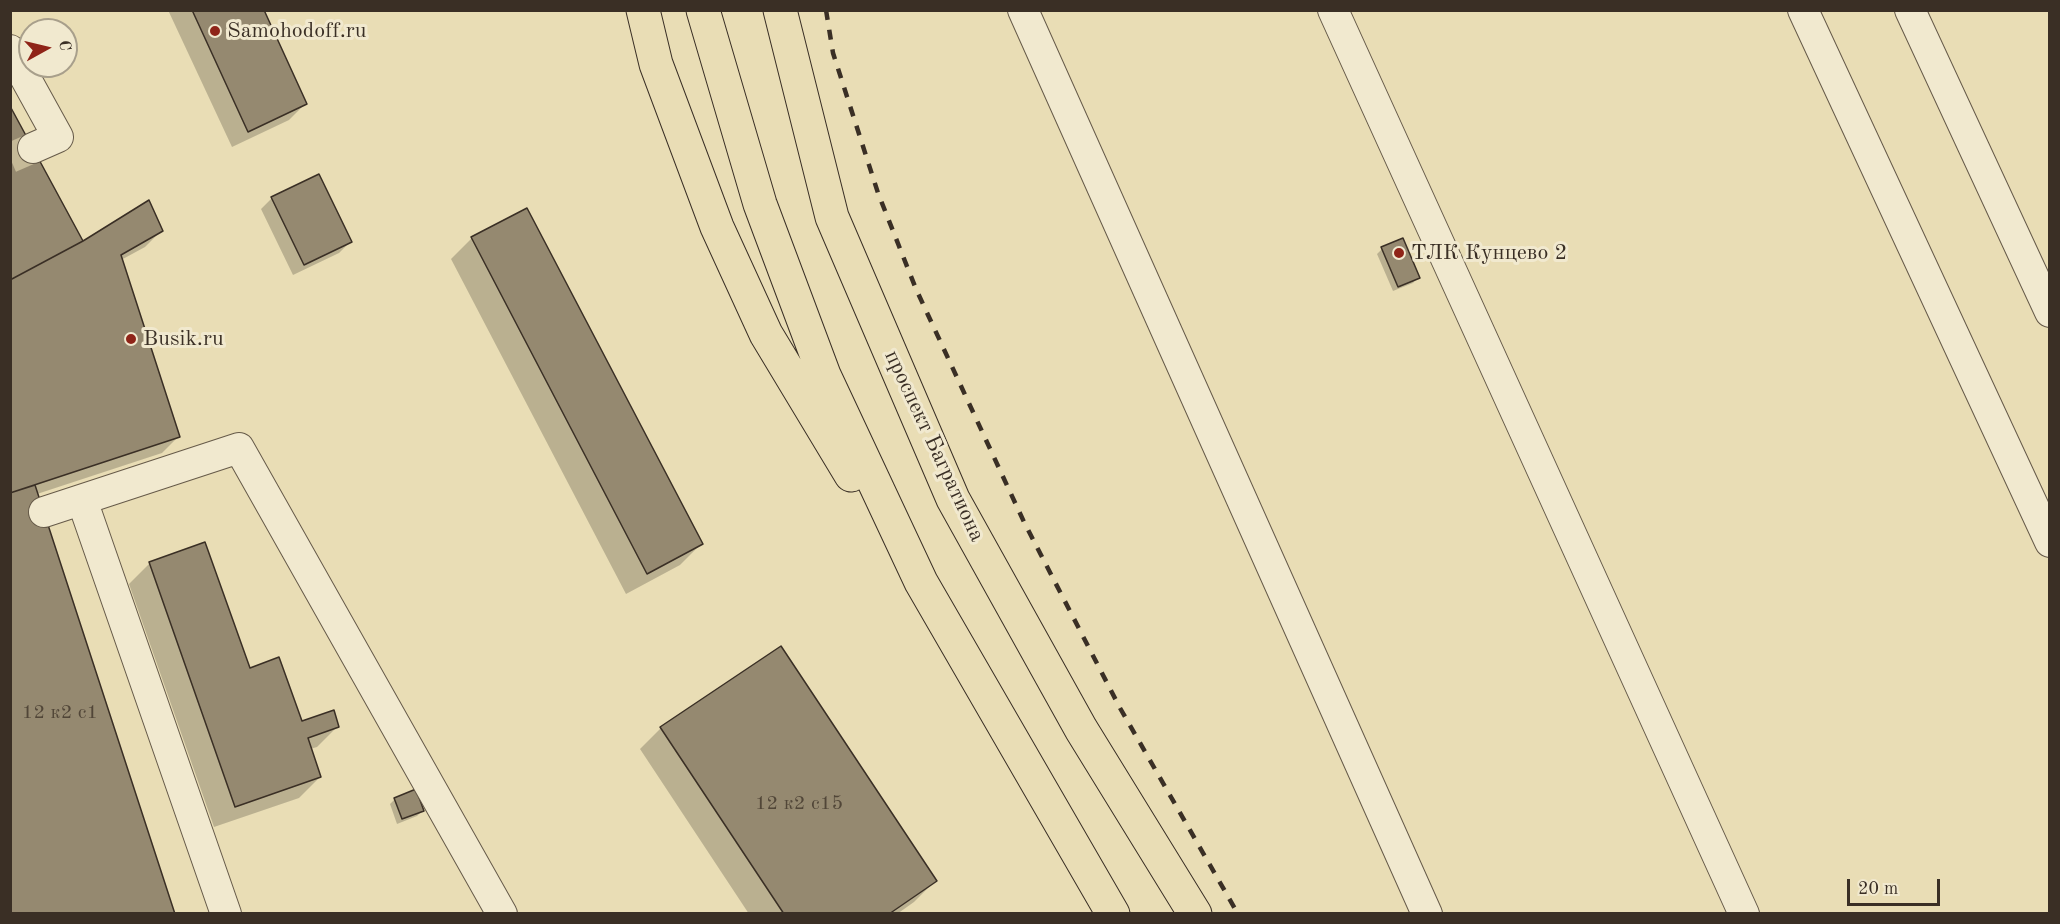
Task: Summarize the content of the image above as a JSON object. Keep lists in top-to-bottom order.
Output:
{
  "streets": {
    "main road": ["проспект Багратиона"]
  },
  "places": ["Samohodoff.ru", "ТЛК Кунцево 2", "Busik.ru"],
  "house_numbers": ["12 к2 с1", "12 к2 с15"],
  "scale_bar": "20 m",
  "north": "right"
}
